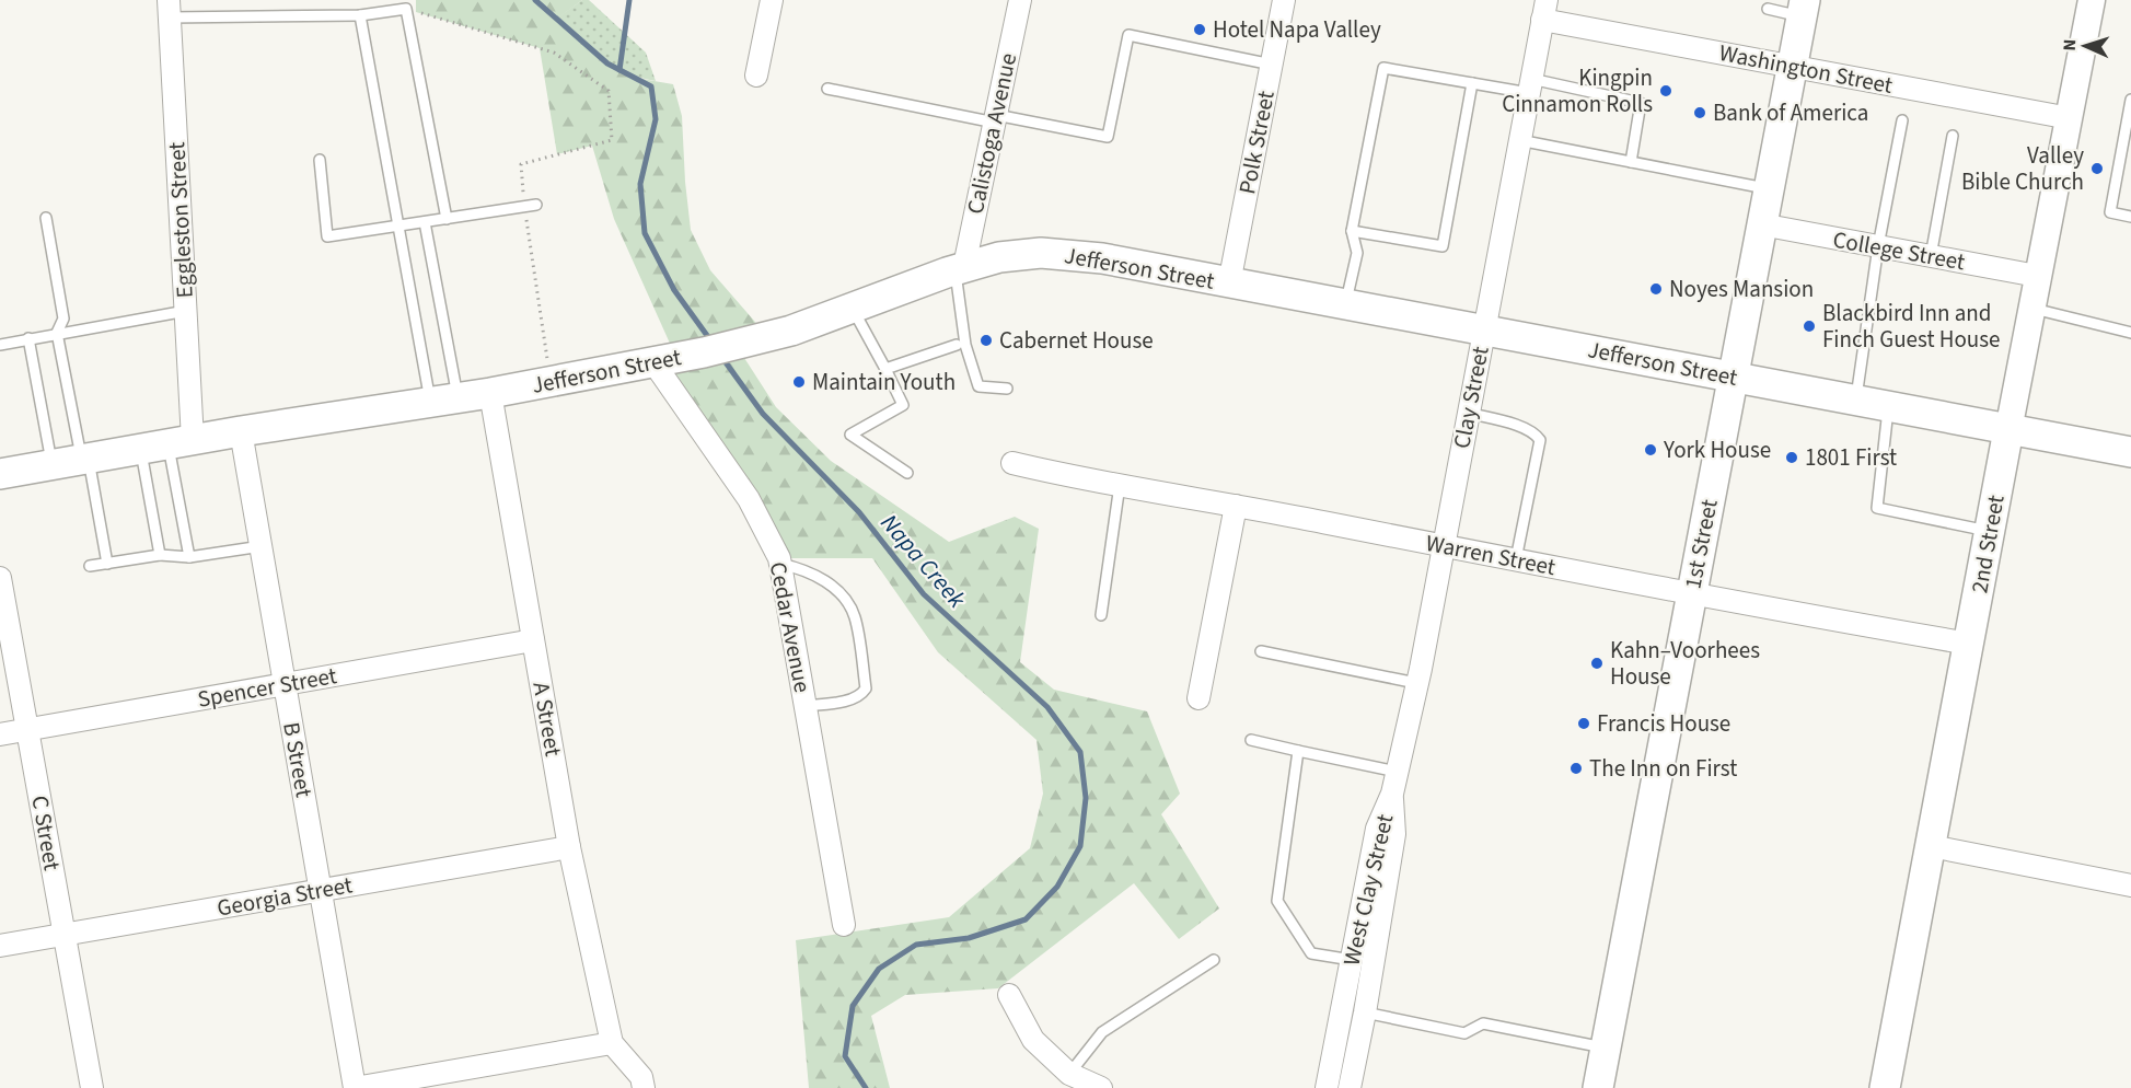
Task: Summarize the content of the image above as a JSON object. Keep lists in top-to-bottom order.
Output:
{
  "streets": {
    "main road": ["Jefferson Street", "1st Street", "2nd Street"],
    "street": [
      "Washington Street",
      "Calistoga Avenue",
      "Polk Street",
      "Eggleston Street",
      "College Street",
      "Clay Street",
      "Warren Street",
      "Cedar Avenue",
      "Spencer Street",
      "A Street",
      "B Street",
      "C Street",
      "West Clay Street",
      "Georgia Street"
    ]
  },
  "crossings": [
    ["Washington Street", "Clay Street"],
    ["Washington Street", "1st Street"],
    ["Washington Street", "2nd Street"],
    ["Calistoga Avenue", "Jefferson Street"],
    ["Polk Street", "Jefferson Street"],
    ["Eggleston Street", "Jefferson Street"],
    ["College Street", "1st Street"],
    ["College Street", "2nd Street"],
    ["Jefferson Street", "Clay Street"],
    ["Jefferson Street", "1st Street"],
    ["Jefferson Street", "2nd Street"],
    ["Jefferson Street", "Cedar Avenue"],
    ["Jefferson Street", "A Street"],
    ["Jefferson Street", "B Street"],
    ["Clay Street", "Warren Street"],
    ["Clay Street", "West Clay Street"],
    ["1st Street", "Warren Street"],
    ["2nd Street", "Warren Street"],
    ["Spencer Street", "A Street"],
    ["Spencer Street", "B Street"],
    ["Spencer Street", "C Street"],
    ["A Street", "Georgia Street"],
    ["B Street", "Georgia Street"],
    ["C Street", "Georgia Street"]
  ],
  "water": ["Napa Creek"],
  "places": [
    "Hotel Napa Valley",
    "Kingpin Cinnamon Rolls",
    "Bank of America",
    "Valley Bible Church",
    "Noyes Mansion",
    "Blackbird Inn and Finch Guest House",
    "Cabernet House",
    "Maintain Youth",
    "York House",
    "1801 First",
    "Kahn–Voorhees House",
    "Francis House",
    "The Inn on First"
  ],
  "north": "left"
}
